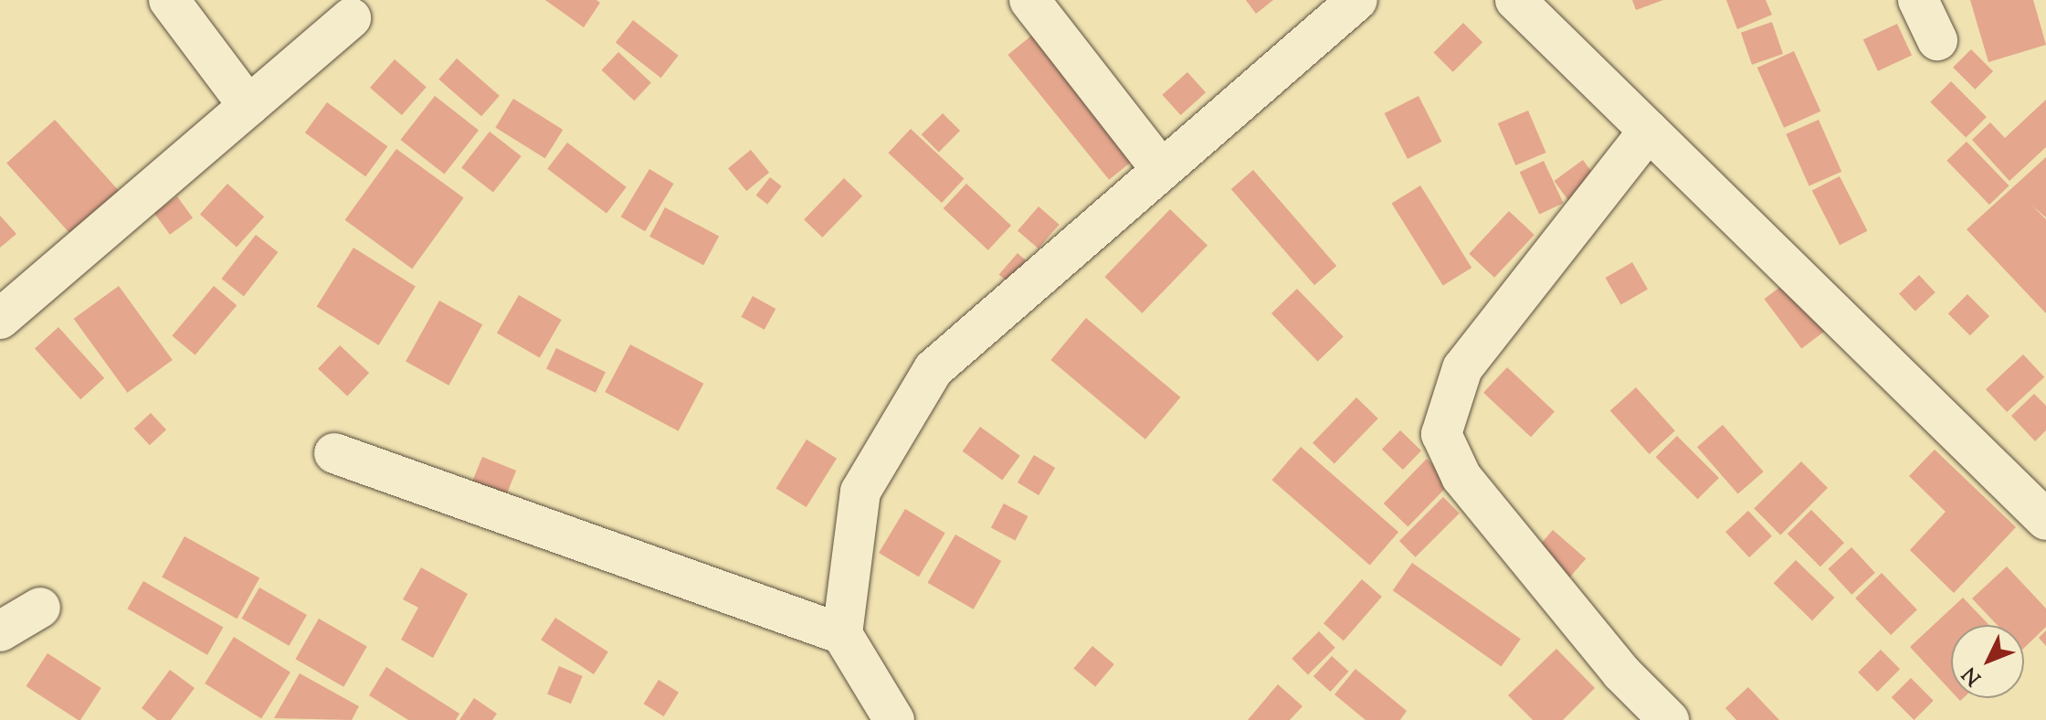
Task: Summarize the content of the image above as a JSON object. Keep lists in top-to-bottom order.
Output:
{
  "north": "bottom left"
}
